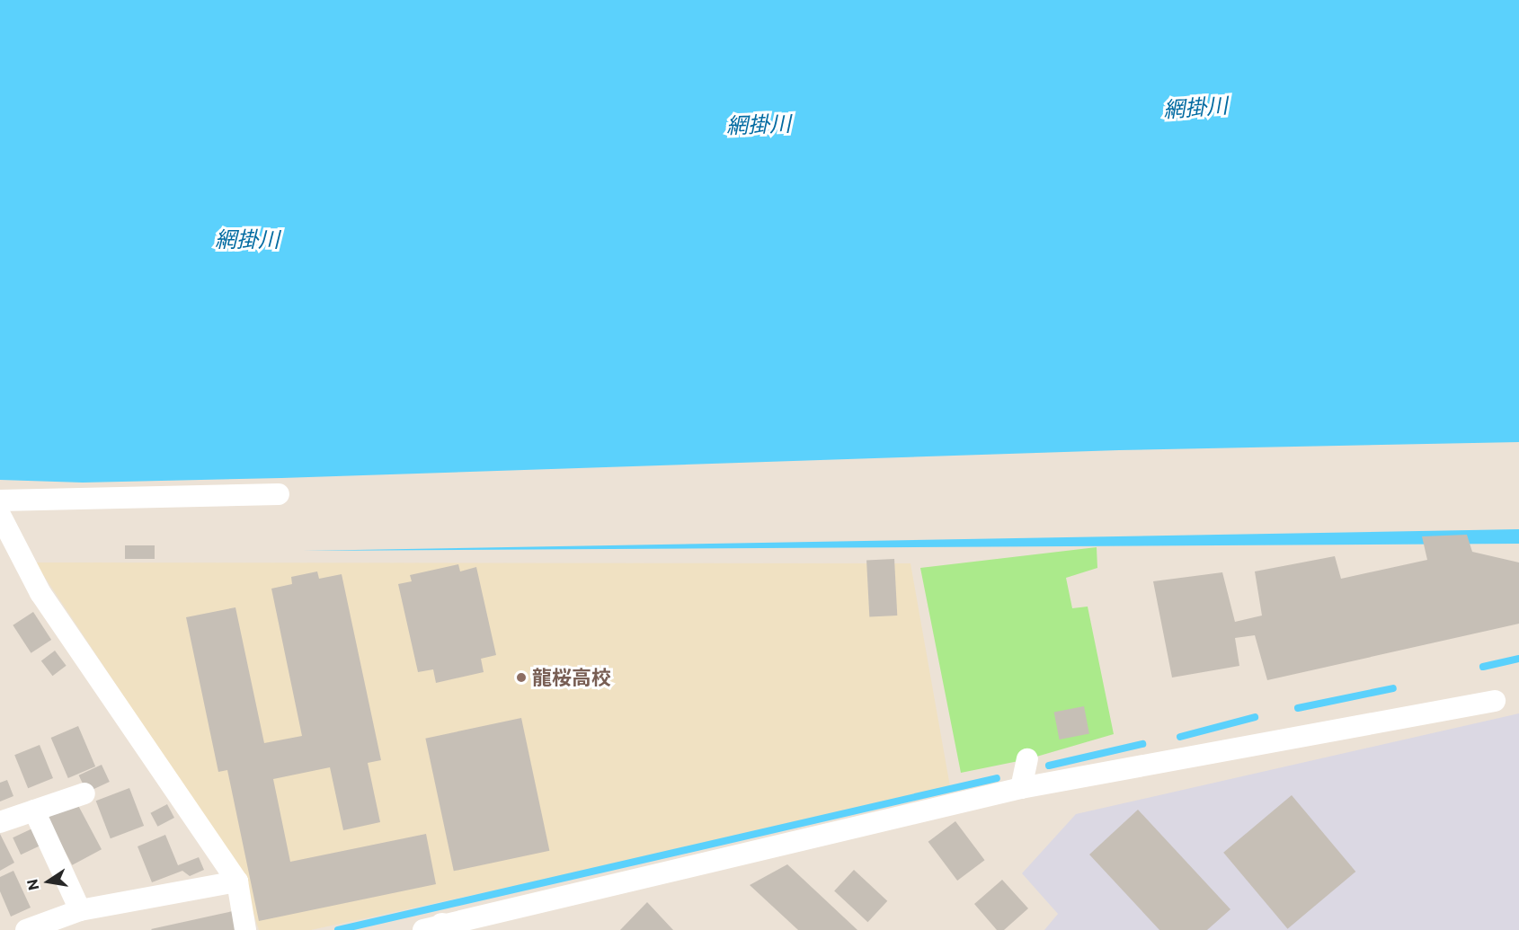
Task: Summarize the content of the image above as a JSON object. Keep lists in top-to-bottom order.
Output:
{
  "water": ["網掛川"],
  "places": ["龍桜高校"],
  "north": "left"
}
